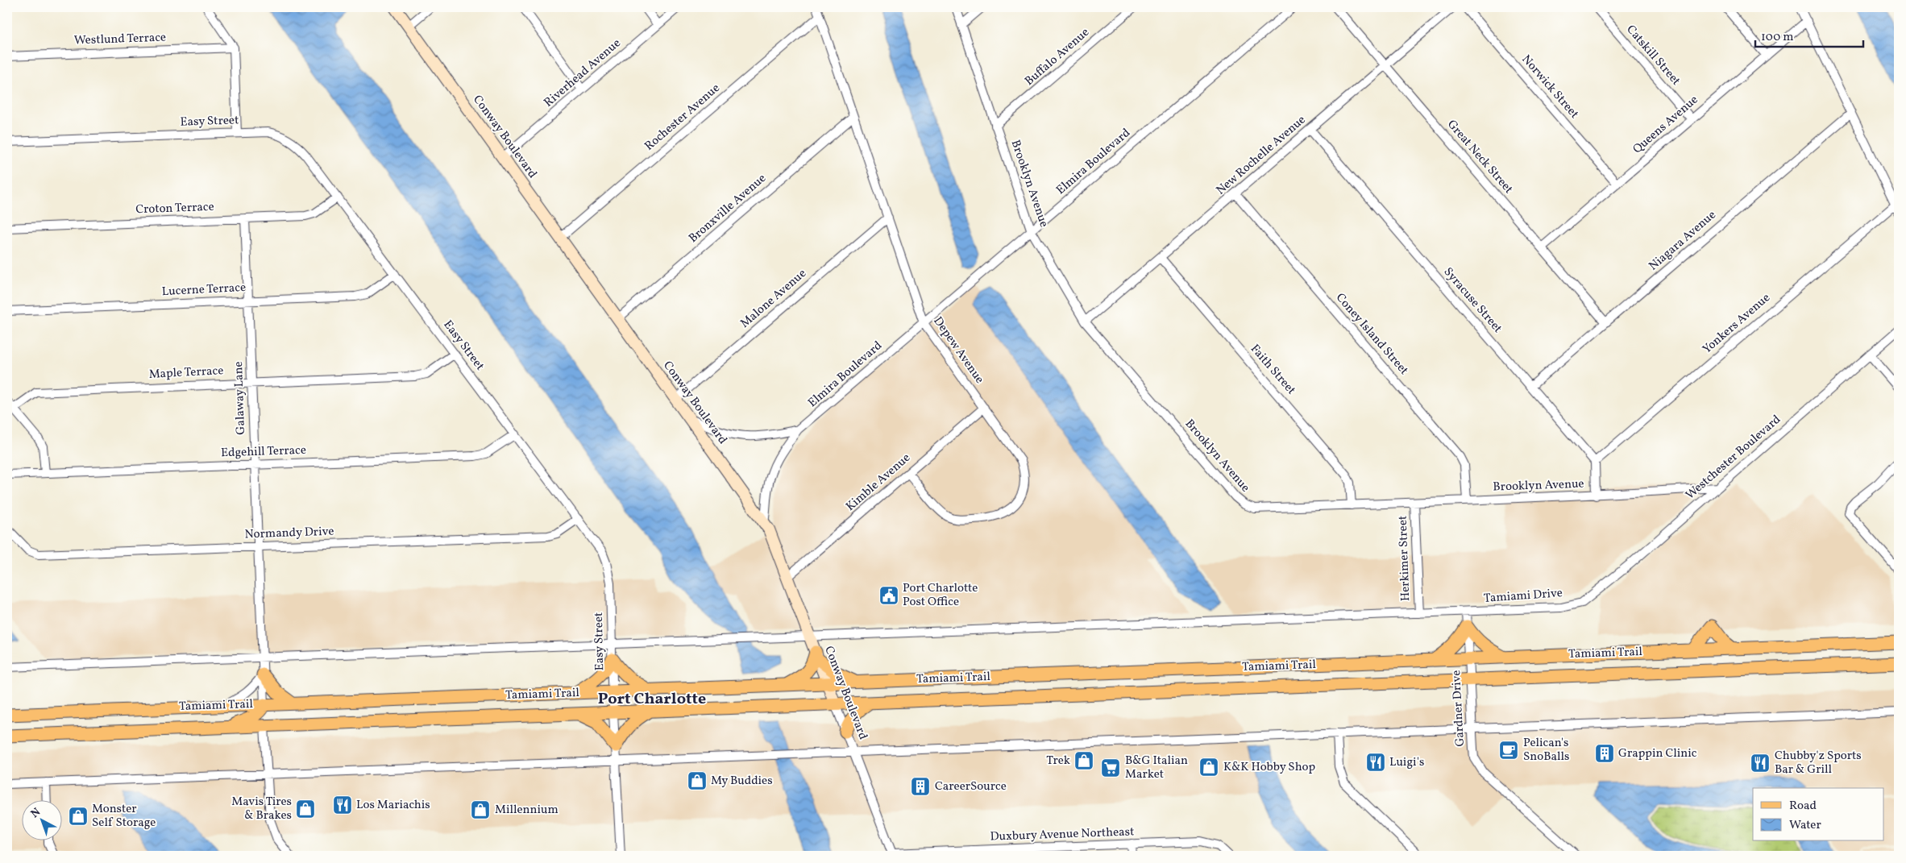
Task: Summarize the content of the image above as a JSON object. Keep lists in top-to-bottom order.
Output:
{
  "streets": {
    "main road": ["Tamiami Trail"],
    "street": [
      "Westlund Terrace",
      "Catskill Street",
      "Buffalo Avenue",
      "Riverhead Avenue",
      "Norwick Street",
      "Rochester Avenue",
      "Easy Street",
      "Queens Avenue",
      "Conway Boulevard",
      "New Rochelle Avenue",
      "Great Neck Street",
      "Elmira Boulevard",
      "Brooklyn Avenue",
      "Croton Terrace",
      "Bronxville Avenue",
      "Niagara Avenue",
      "Lucerne Terrace",
      "Malone Avenue",
      "Syracuse Street",
      "Yonkers Avenue",
      "Coney Island Street",
      "Depew Avenue",
      "Faith Street",
      "Maple Terrace",
      "Galaway Lane",
      "Edgehill Terrace",
      "Westchester Boulevard",
      "Kimble Avenue",
      "Normandy Drive",
      "Herkimer Street",
      "Tamiami Drive",
      "Gardner Drive",
      "Duxbury Avenue Northeast"
    ]
  },
  "crossings": [
    ["Catskill Street", "Queens Avenue"],
    ["Buffalo Avenue", "Brooklyn Avenue"],
    ["Riverhead Avenue", "Conway Boulevard"],
    ["Norwick Street", "Queens Avenue"],
    ["Rochester Avenue", "Conway Boulevard"],
    ["Rochester Avenue", "Depew Avenue"],
    ["Easy Street", "Croton Terrace"],
    ["Easy Street", "Lucerne Terrace"],
    ["Easy Street", "Maple Terrace"],
    ["Easy Street", "Edgehill Terrace"],
    ["Easy Street", "Normandy Drive"],
    ["Easy Street", "Tamiami Trail"],
    ["Queens Avenue", "Great Neck Street"],
    ["Conway Boulevard", "Elmira Boulevard"],
    ["Conway Boulevard", "Bronxville Avenue"],
    ["Conway Boulevard", "Malone Avenue"],
    ["Conway Boulevard", "Kimble Avenue"],
    ["Conway Boulevard", "Tamiami Trail"],
    ["Conway Boulevard", "Duxbury Avenue Northeast"],
    ["New Rochelle Avenue", "Great Neck Street"],
    ["New Rochelle Avenue", "Brooklyn Avenue"],
    ["New Rochelle Avenue", "Syracuse Street"],
    ["New Rochelle Avenue", "Coney Island Street"],
    ["New Rochelle Avenue", "Faith Street"],
    ["Great Neck Street", "Niagara Avenue"],
    ["Elmira Boulevard", "Brooklyn Avenue"],
    ["Elmira Boulevard", "Depew Avenue"],
    ["Brooklyn Avenue", "Coney Island Street"],
    ["Brooklyn Avenue", "Faith Street"],
    ["Brooklyn Avenue", "Westchester Boulevard"],
    ["Brooklyn Avenue", "Herkimer Street"],
    ["Croton Terrace", "Galaway Lane"],
    ["Bronxville Avenue", "Depew Avenue"],
    ["Niagara Avenue", "Syracuse Street"],
    ["Lucerne Terrace", "Galaway Lane"],
    ["Malone Avenue", "Depew Avenue"],
    ["Syracuse Street", "Yonkers Avenue"],
    ["Depew Avenue", "Kimble Avenue"],
    ["Maple Terrace", "Galaway Lane"],
    ["Galaway Lane", "Edgehill Terrace"],
    ["Galaway Lane", "Normandy Drive"],
    ["Galaway Lane", "Tamiami Trail"],
    ["Westchester Boulevard", "Tamiami Drive"],
    ["Tamiami Drive", "Gardner Drive"],
    ["Tamiami Trail", "Gardner Drive"]
  ],
  "districts": ["Port Charlotte"],
  "places": {
    "public building": ["Port Charlotte Post Office"],
    "cafe": ["Pelican's SnoBalls"],
    "building": ["Grappin Clinic", "CareerSource"],
    "shop": [
      "Trek",
      "K&K Hobby Shop",
      "My Buddies",
      "Mavis Tires & Brakes",
      "Millennium",
      "Monster Self Storage"
    ],
    "restaurant": ["Luigi's", "Chubby'z Sports Bar & Grill", "Los Mariachis"],
    "supermarket": ["B&G Italian Market"]
  },
  "legend": ["Road", "Water"],
  "scale_bar": "100 m",
  "north": "top left"
}
